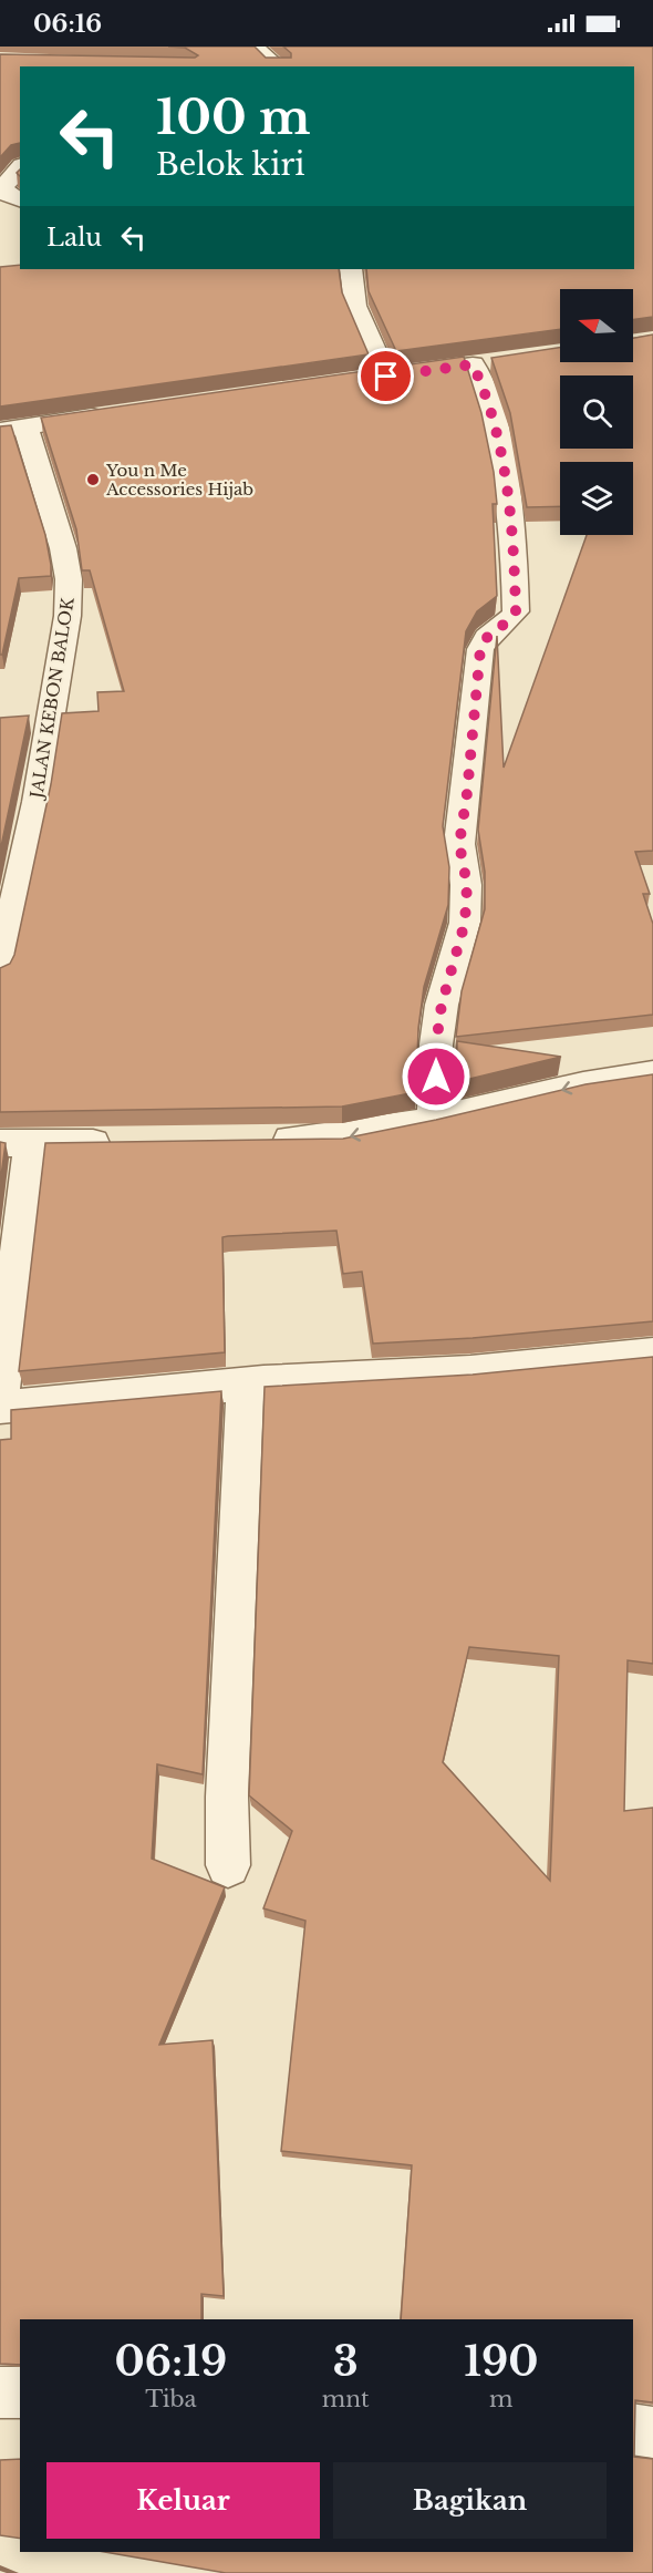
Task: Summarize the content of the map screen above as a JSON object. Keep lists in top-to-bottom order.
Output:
{
  "streets": {
    "street": ["JALAN KEBON BALOK"]
  },
  "places": ["You n Me Accessories Hijab"],
  "north": "left",
  "page": {
    "status": "06:16",
    "turn": ["100 m", "Belok kiri"],
    "then": "Lalu",
    "eta": [
      "06:19",
      "Tiba",
      "3",
      "mnt",
      "190",
      "m"
    ],
    "buttons": ["Keluar", "Bagikan"]
  }
}
